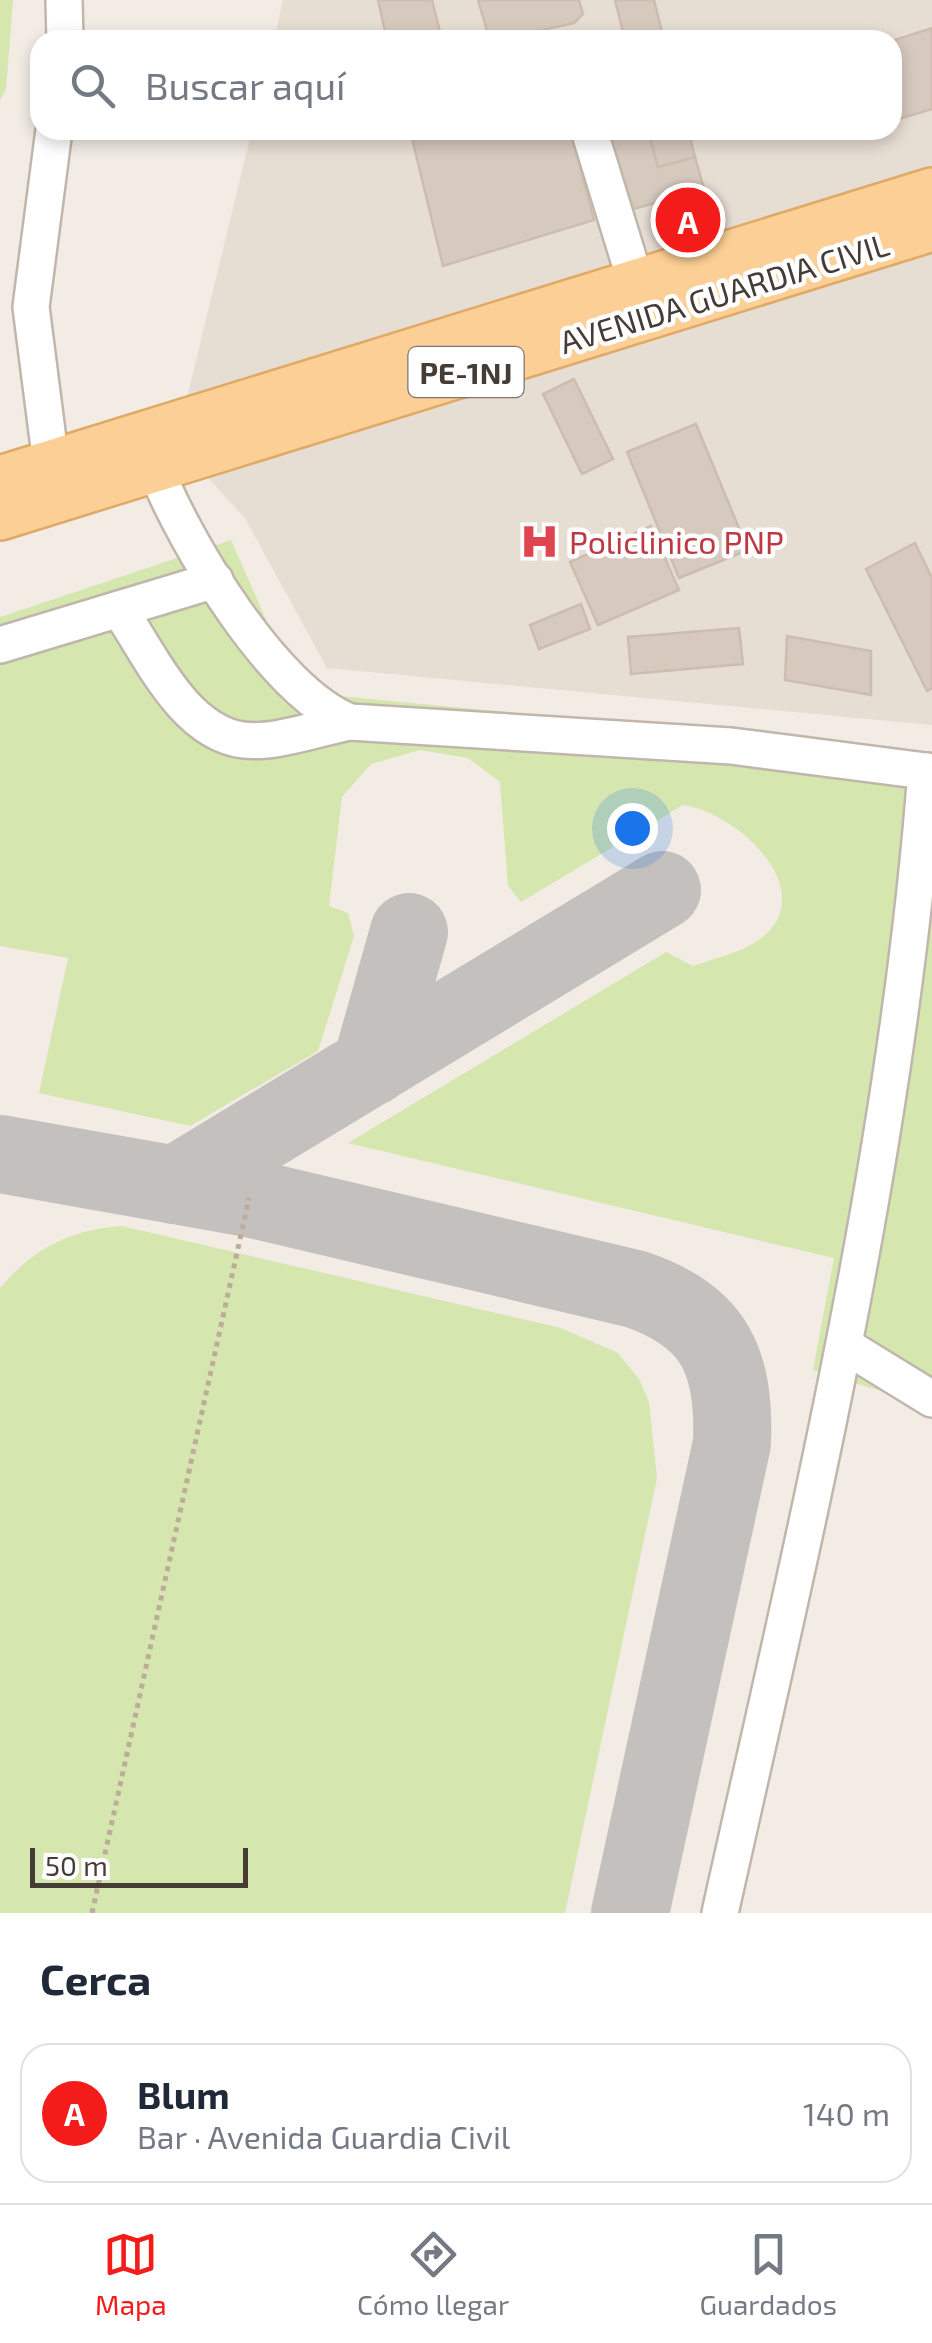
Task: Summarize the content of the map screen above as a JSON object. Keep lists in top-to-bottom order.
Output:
{
  "streets": {
    "main road": ["AVENIDA GUARDIA CIVIL", "PE-1NJ"]
  },
  "places": {
    "hospital": ["Policlinico PNP"]
  },
  "scale_bar": "50 m",
  "page": {
    "search": "Buscar aquí",
    "pins": "A",
    "scale": "50 m",
    "heading": "Cerca",
    "list": [
      {
        "mark": "A",
        "name": "Blum",
        "note": "Bar · Avenida Guardia Civil",
        "value": "140 m"
      }
    ],
    "nav": ["Mapa", "Cómo llegar", "Guardados"]
  }
}
